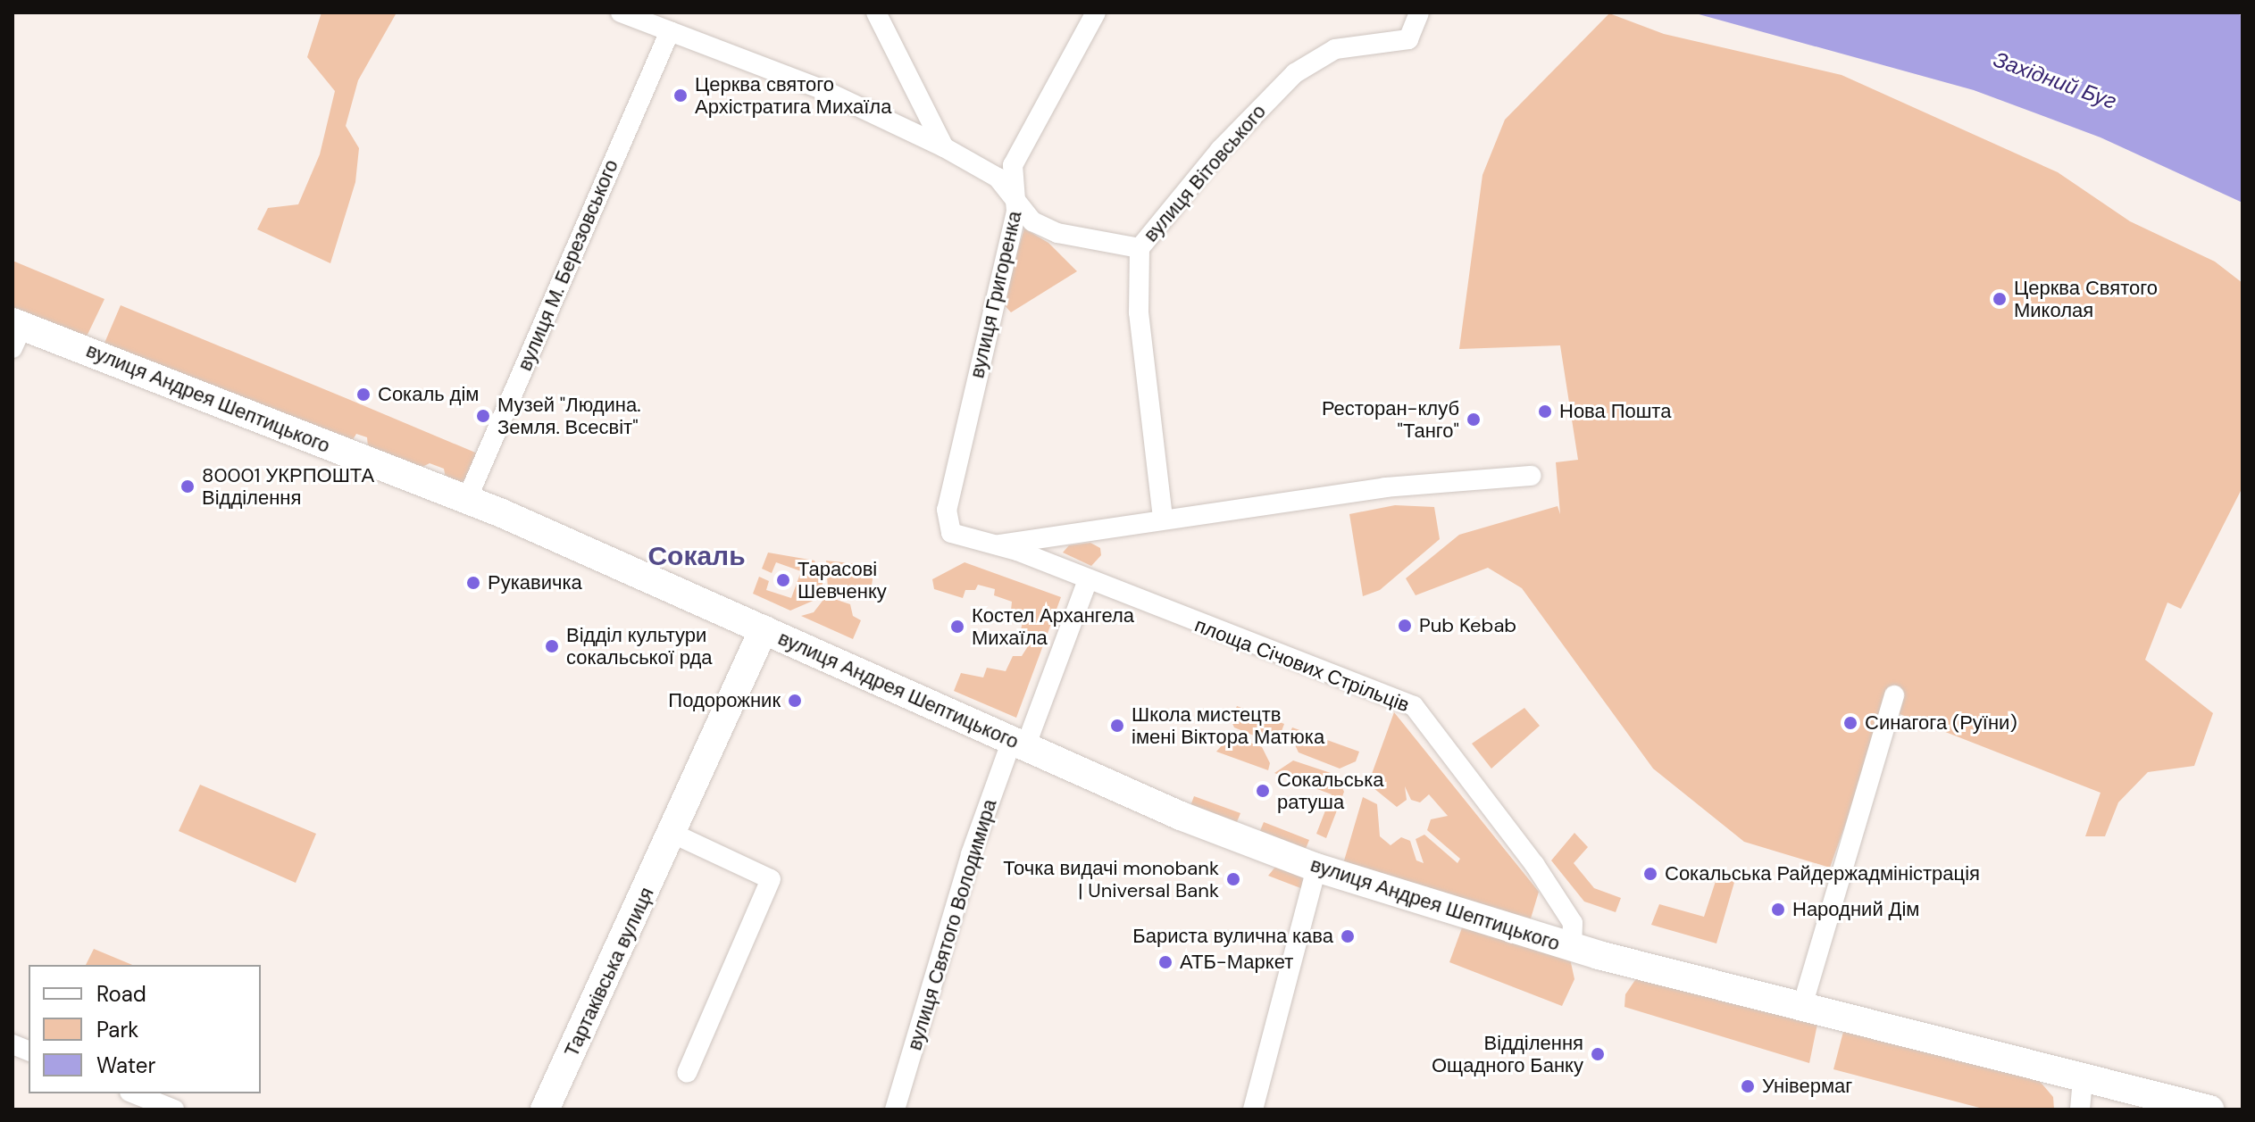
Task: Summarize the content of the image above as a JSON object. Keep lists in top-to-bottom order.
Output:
{
  "streets": {
    "street": [
      "вулиця Вітовського",
      "вулиця М. Березовського",
      "вулиця Григоренка",
      "вулиця Андрея Шептицького",
      "площа Січових Стрільців",
      "вулиця Святого Володимира",
      "Тартаківська вулиця"
    ]
  },
  "crossings": [
    ["вулиця Вітовського", "площа Січових Стрільців"],
    ["вулиця М. Березовського", "вулиця Андрея Шептицького"],
    ["вулиця Григоренка", "площа Січових Стрільців"],
    ["вулиця Андрея Шептицького", "площа Січових Стрільців"],
    ["вулиця Андрея Шептицького", "вулиця Святого Володимира"],
    ["вулиця Андрея Шептицького", "Тартаківська вулиця"],
    ["площа Січових Стрільців", "вулиця Святого Володимира"]
  ],
  "districts": ["Сокаль"],
  "water": ["Західний Буг"],
  "places": [
    "Церква святого Архістратига Михаїла",
    "Церква Святого Миколая",
    "Сокаль дім",
    "Нова Пошта",
    "Музей \"Людина. Земля. Всесвіт\"",
    "Ресторан-клуб \"Танго\"",
    "80001 УКРПОШТА Відділення",
    "Тарасові Шевченку",
    "Рукавичка",
    "Pub Kebab",
    "Костел Архангела Михаїла",
    "Відділ культури сокальської рда",
    "Подорожник",
    "Синагога (Руїни)",
    "Школа мистецтв імені Віктора Матюка",
    "Сокальська ратуша",
    "Сокальська Райдержадміністрація",
    "Точка видачі monobank | Universal Bank",
    "Народний Дім",
    "Бариста вулична кава",
    "АТБ-Маркет",
    "Відділення Ощадного Банку",
    "Універмаг"
  ],
  "legend": ["Road", "Park", "Water"]
}
